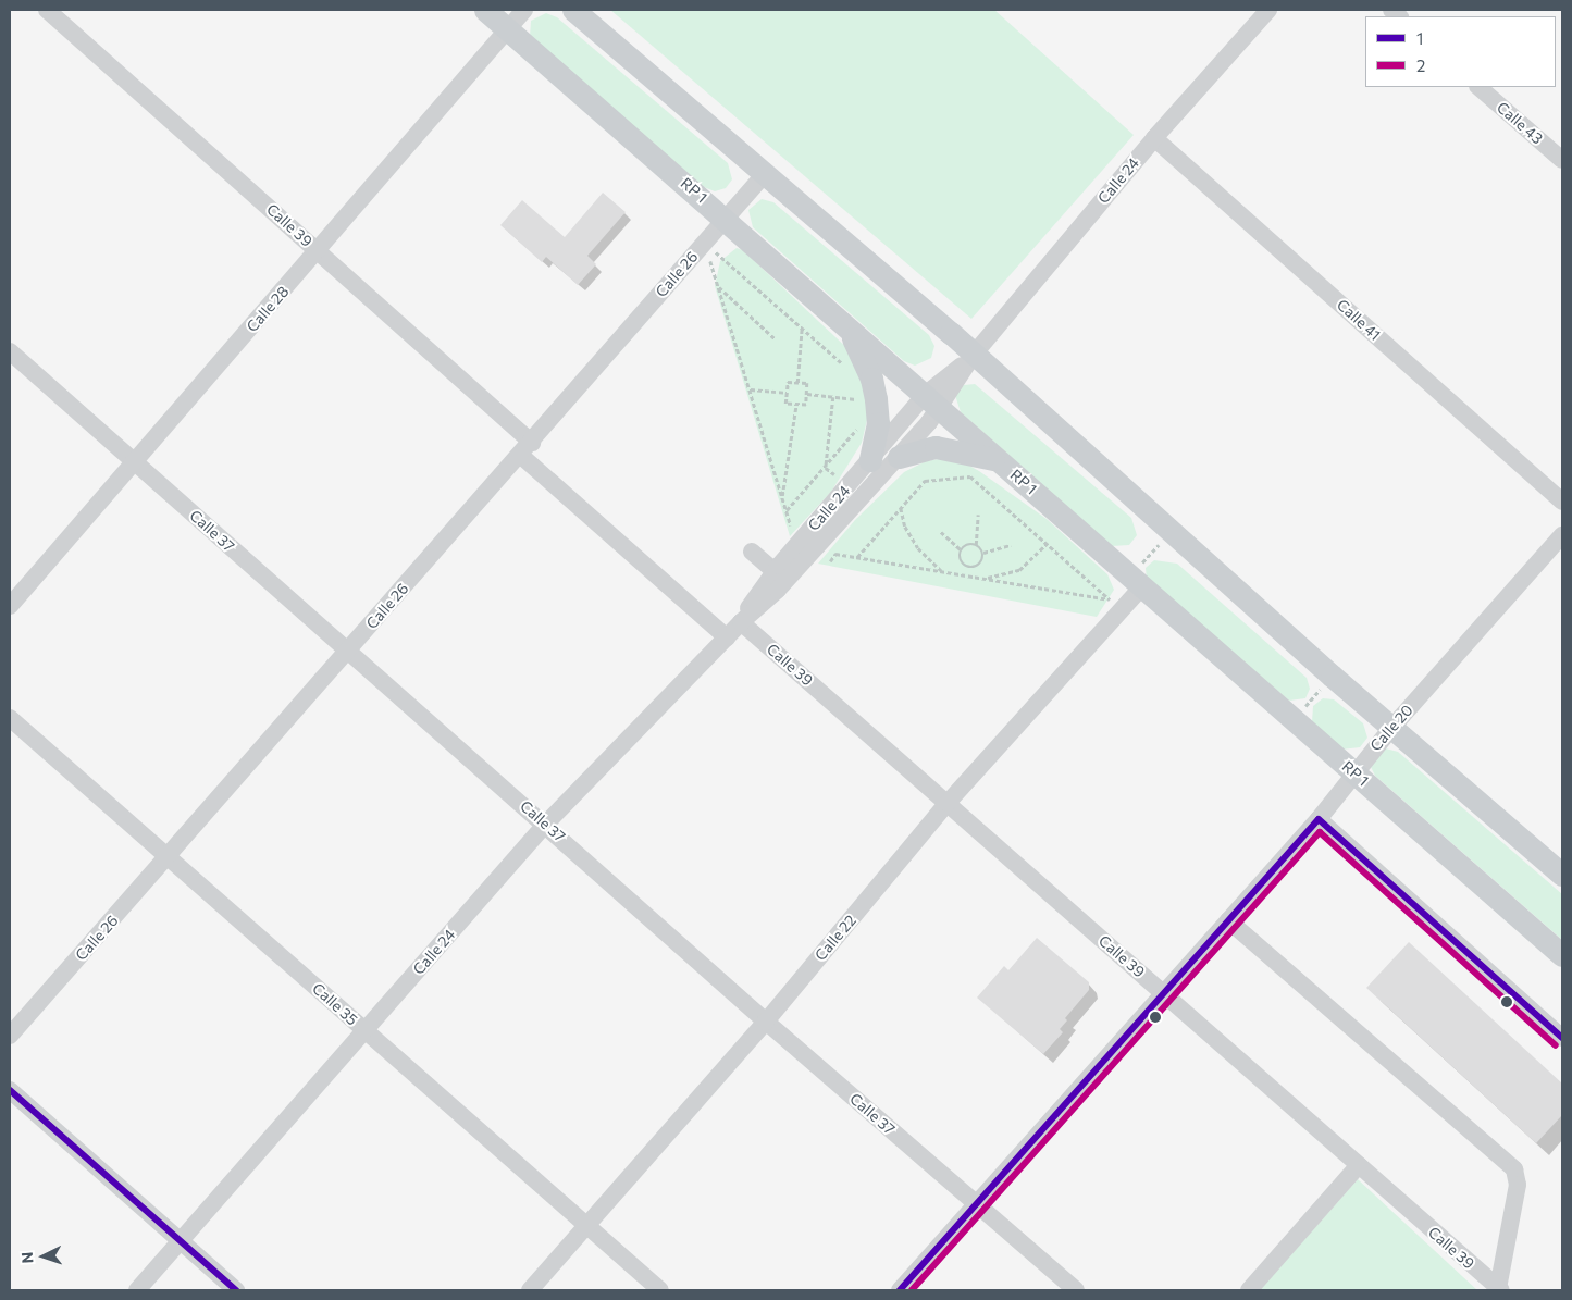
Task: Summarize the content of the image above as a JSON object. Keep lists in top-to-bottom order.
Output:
{
  "streets": {
    "main road": ["RP 1"],
    "street": [
      "Calle 43",
      "Calle 24",
      "Calle 39",
      "Calle 26",
      "Calle 28",
      "Calle 41",
      "Calle 37",
      "Calle 20",
      "Calle 22",
      "Calle 35"
    ]
  },
  "crossings": [
    ["Calle 24", "RP 1"],
    ["Calle 24", "Calle 39"],
    ["Calle 24", "Calle 41"],
    ["Calle 24", "Calle 37"],
    ["Calle 24", "Calle 35"],
    ["RP 1", "Calle 26"],
    ["RP 1", "Calle 28"],
    ["RP 1", "Calle 20"],
    ["RP 1", "Calle 22"],
    ["Calle 39", "Calle 26"],
    ["Calle 39", "Calle 28"],
    ["Calle 39", "Calle 20"],
    ["Calle 39", "Calle 22"],
    ["Calle 26", "Calle 37"],
    ["Calle 26", "Calle 35"],
    ["Calle 28", "Calle 37"],
    ["Calle 37", "Calle 20"],
    ["Calle 37", "Calle 22"],
    ["Calle 22", "Calle 35"]
  ],
  "lines": ["transit line 1", "transit line 2"],
  "legend": ["1", "2"],
  "north": "left"
}
